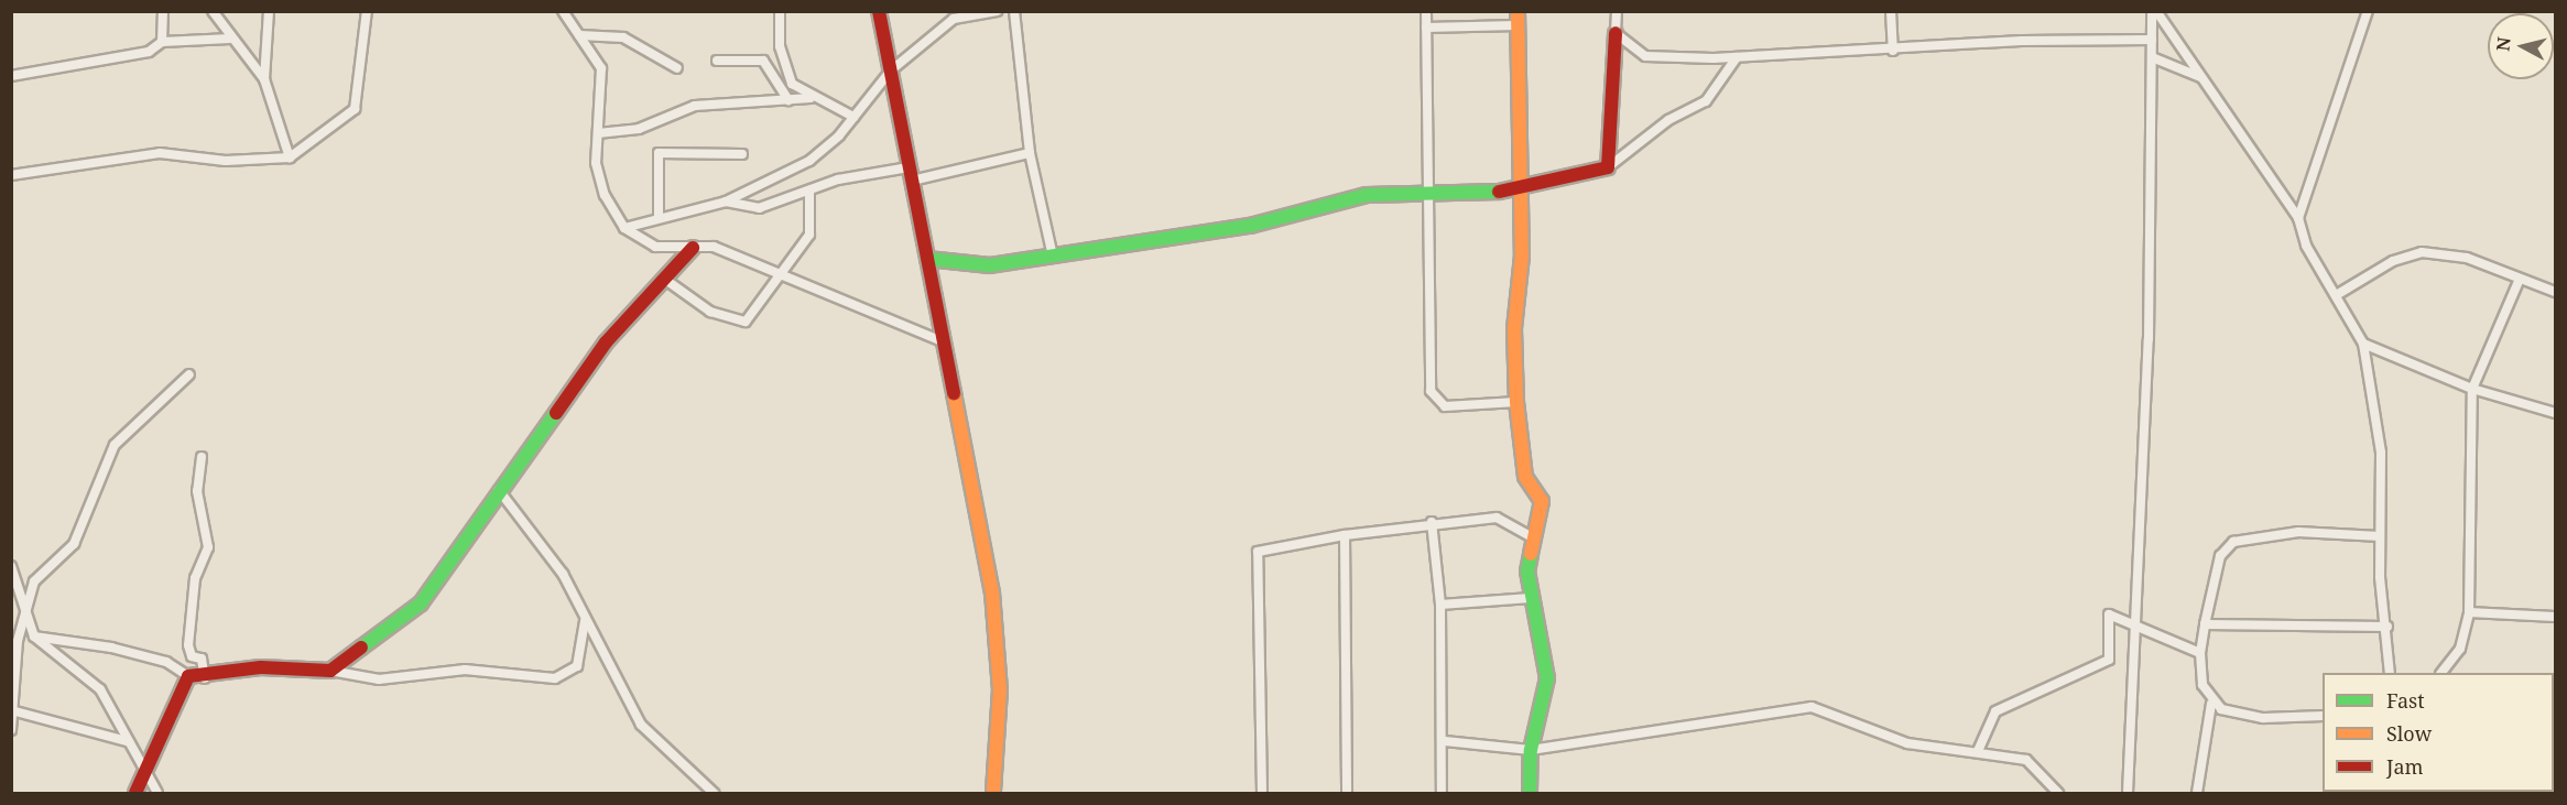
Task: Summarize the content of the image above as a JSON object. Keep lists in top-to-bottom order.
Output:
{
  "legend": ["Fast", "Slow", "Jam"],
  "north": "left"
}
